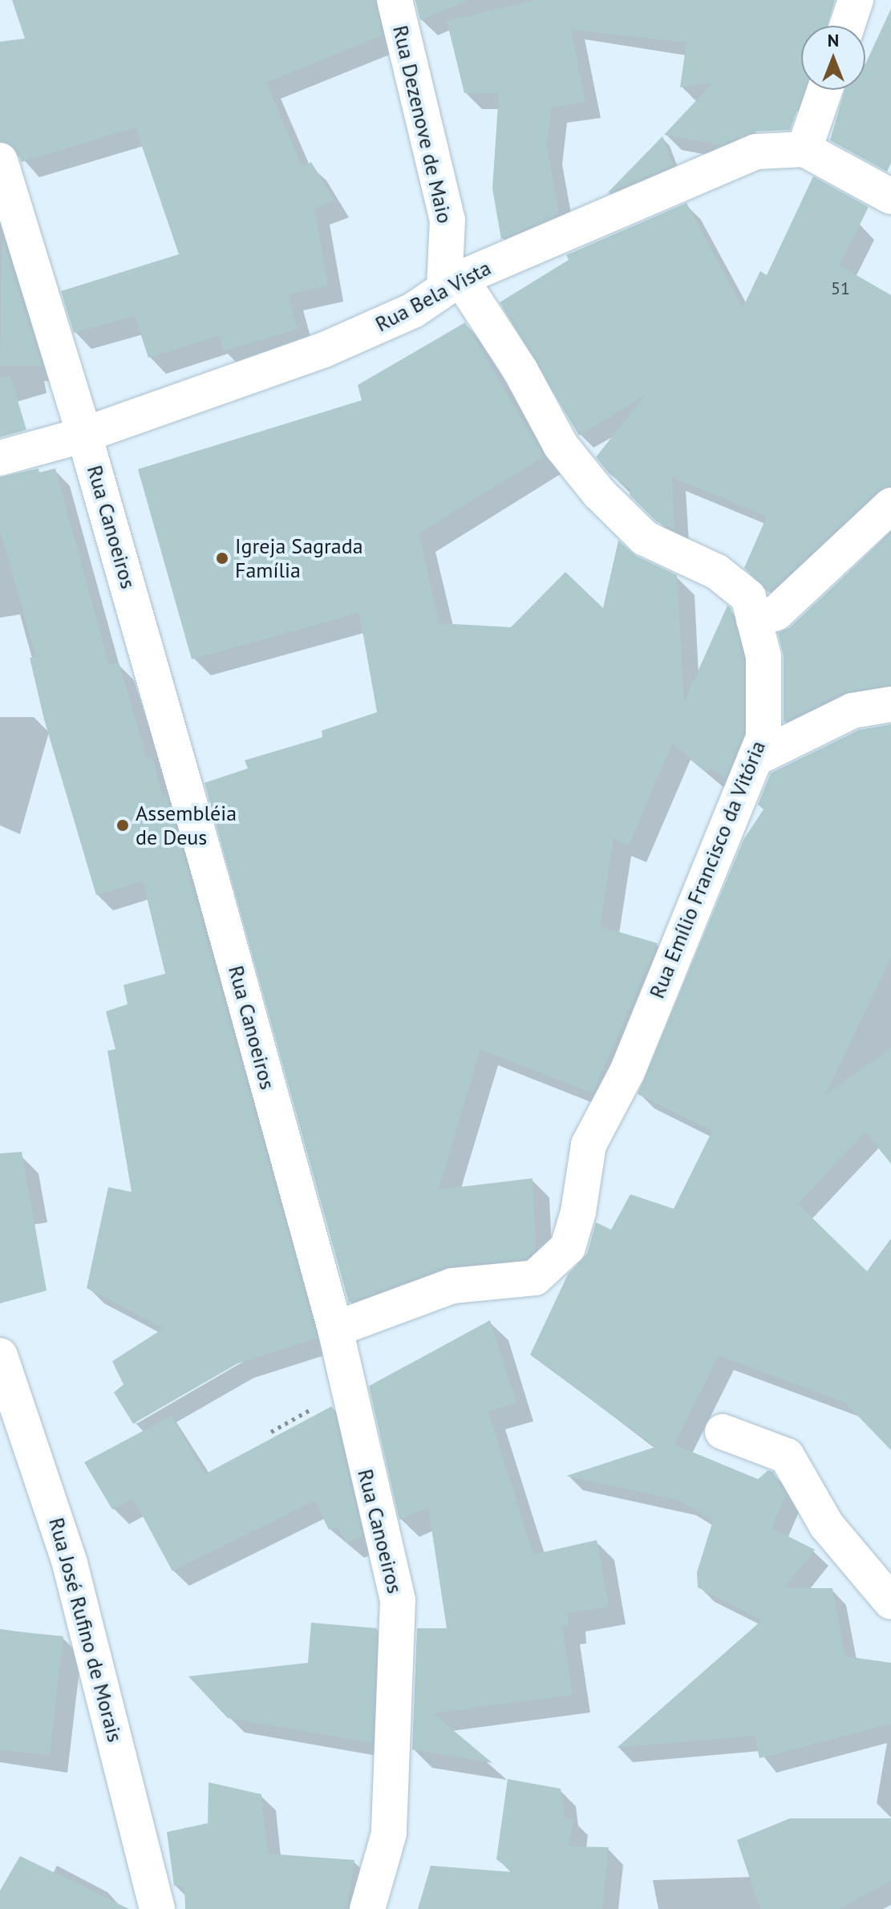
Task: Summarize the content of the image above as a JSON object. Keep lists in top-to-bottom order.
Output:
{
  "streets": {
    "street": [
      "Rua Dezenove de Maio",
      "Rua Bela Vista",
      "Rua Canoeiros",
      "Rua Emílio Francisco da Vitória",
      "Rua José Rufino de Morais"
    ]
  },
  "crossings": [
    ["Rua Dezenove de Maio", "Rua Bela Vista"],
    ["Rua Dezenove de Maio", "Rua Emílio Francisco da Vitória"],
    ["Rua Bela Vista", "Rua Canoeiros"],
    ["Rua Bela Vista", "Rua Emílio Francisco da Vitória"],
    ["Rua Canoeiros", "Rua Emílio Francisco da Vitória"]
  ],
  "places": ["Igreja Sagrada Família", "Assembléia de Deus"],
  "house_numbers": ["51"],
  "north": "top"
}
